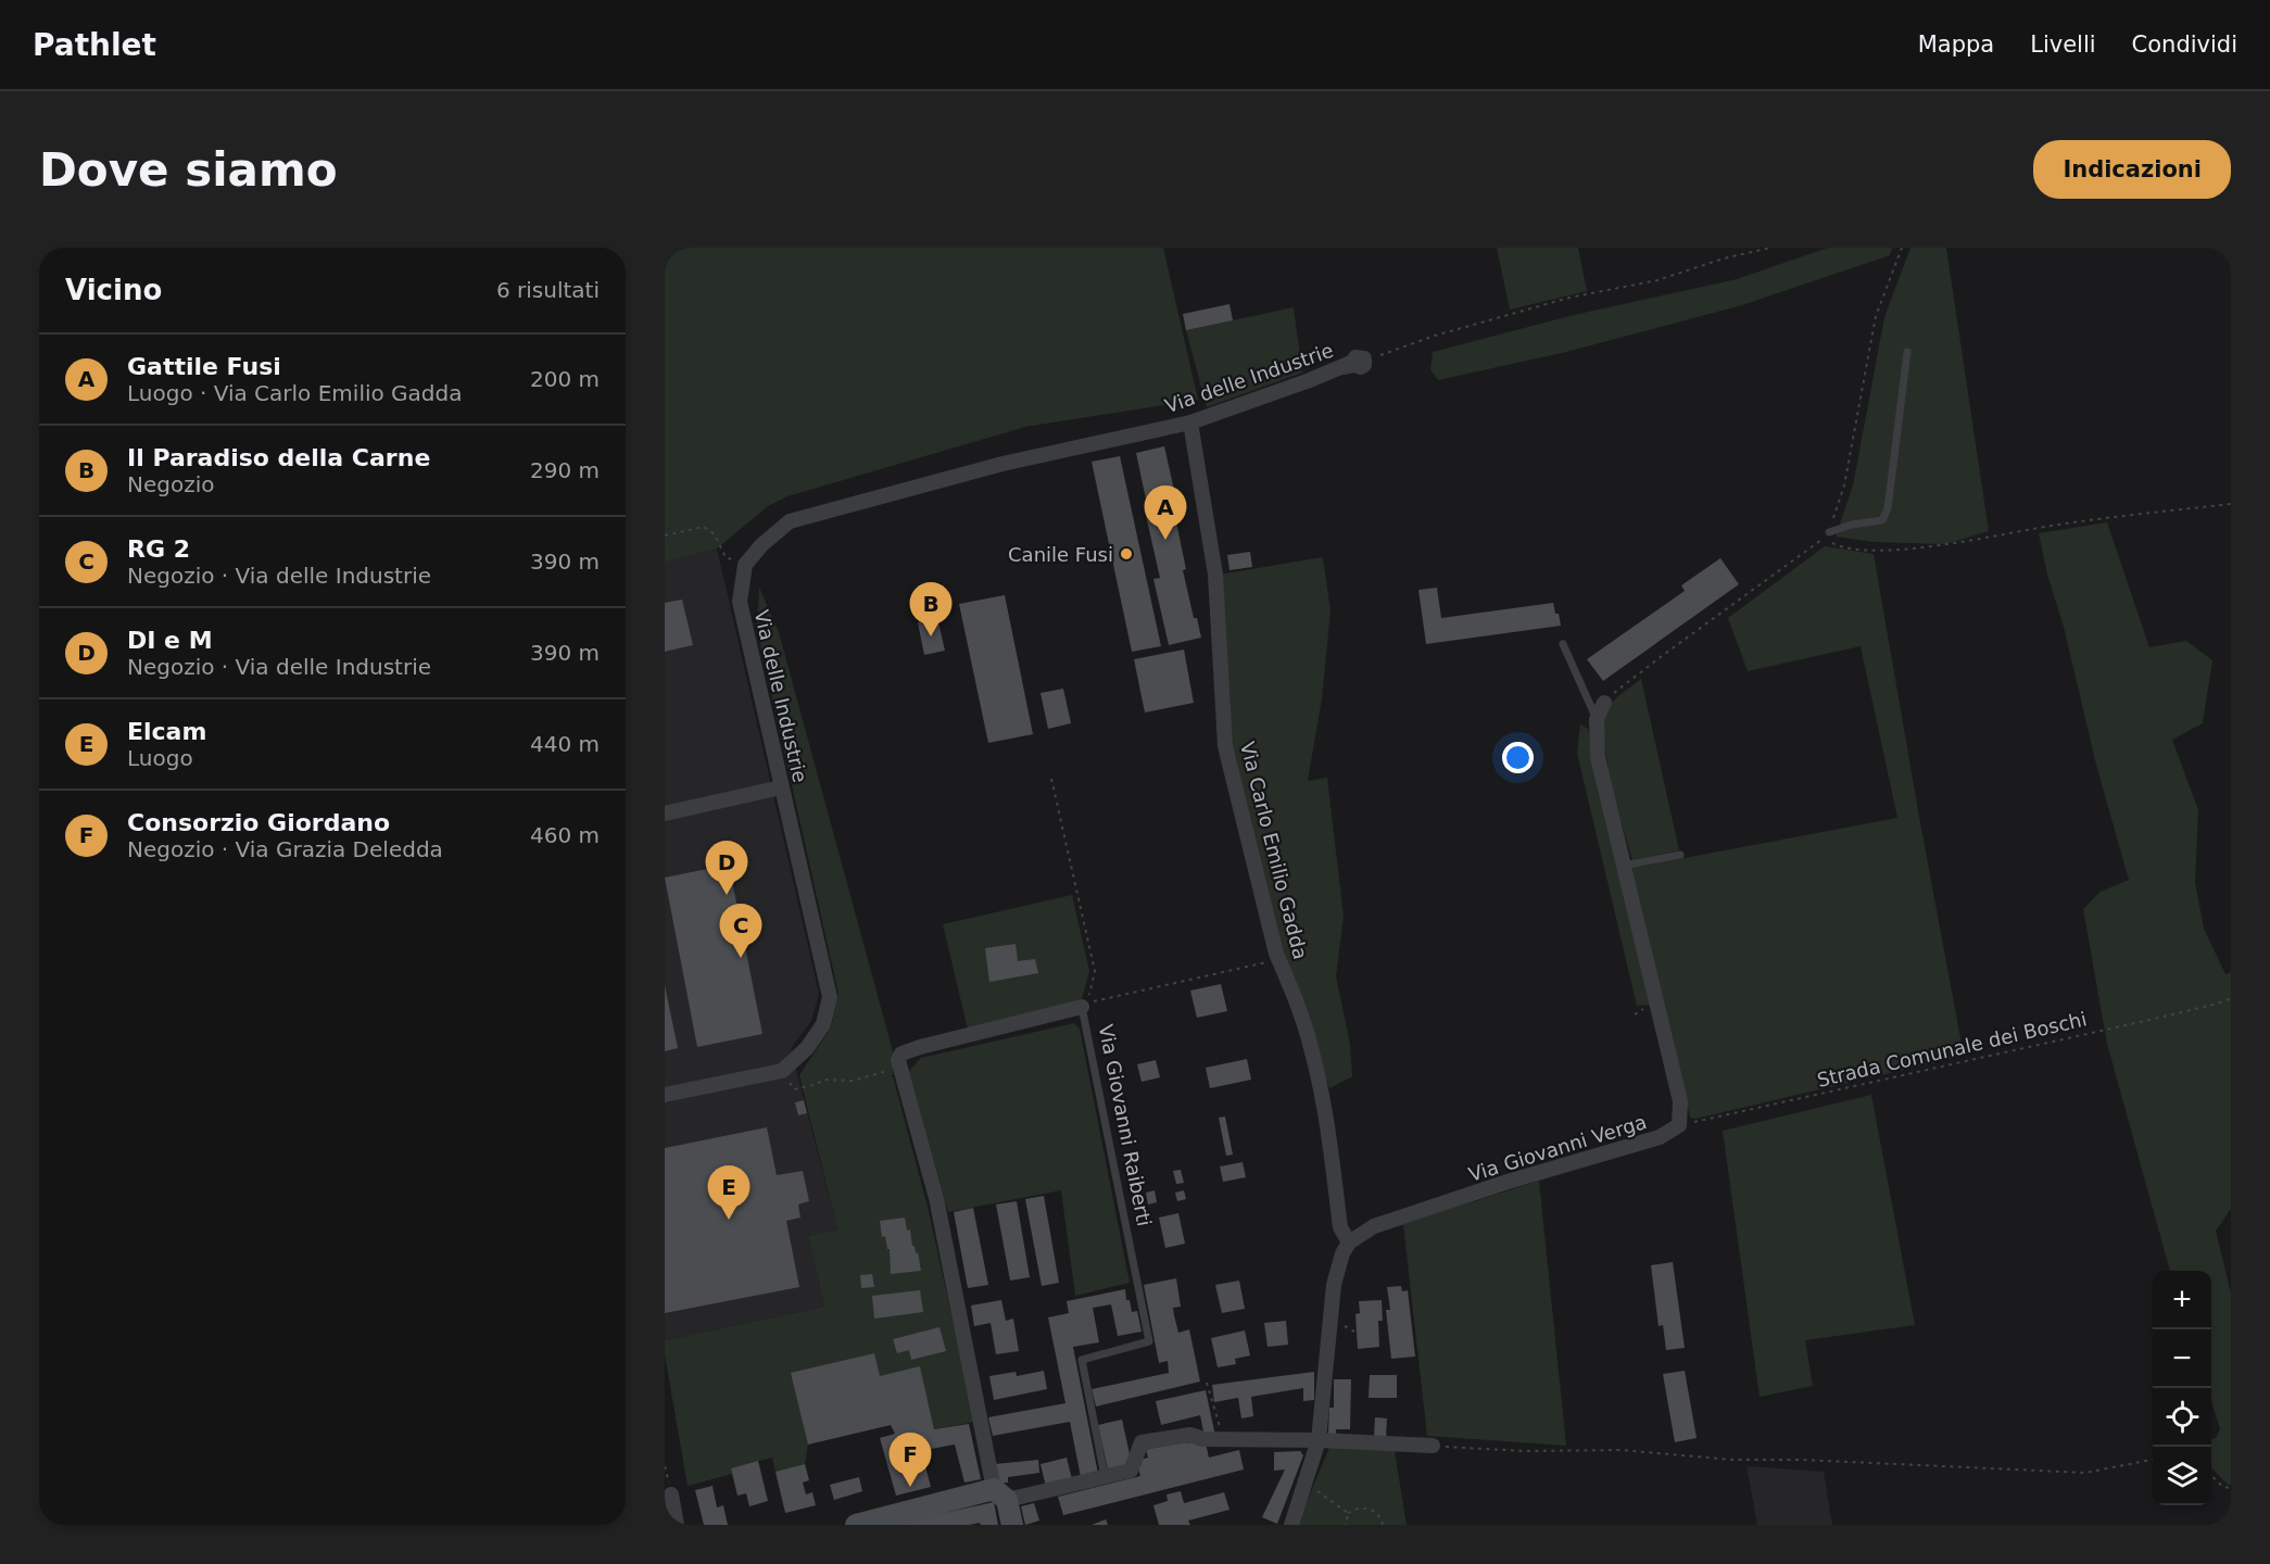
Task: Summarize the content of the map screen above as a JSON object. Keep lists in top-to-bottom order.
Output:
{
  "streets": {
    "street": [
      "Via delle Industrie",
      "Via Carlo Emilio Gadda",
      "Via Giovanni Raiberti",
      "Via Giovanni Verga"
    ],
    "path": ["Strada Comunale dei Boschi"]
  },
  "crossings": [
    ["Via delle Industrie", "Via Carlo Emilio Gadda"],
    ["Via Carlo Emilio Gadda", "Via Giovanni Verga"],
    ["Strada Comunale dei Boschi", "Via Giovanni Verga"]
  ],
  "places": ["Canile Fusi"],
  "page": {
    "header": "Pathlet",
    "nav": ["Mappa", "Livelli", "Condividi"],
    "buttons": "Indicazioni",
    "title": "Dove siamo",
    "heading": ["Vicino", "6 risultati"],
    "list": [
      {
        "mark": "A",
        "name": "Gattile Fusi",
        "note": "Luogo · Via Carlo Emilio Gadda",
        "value": "200 m"
      },
      {
        "mark": "B",
        "name": "Il Paradiso della Carne",
        "note": "Negozio",
        "value": "290 m"
      },
      {
        "mark": "C",
        "name": "RG 2",
        "note": "Negozio · Via delle Industrie",
        "value": "390 m"
      },
      {
        "mark": "D",
        "name": "DI e M",
        "note": "Negozio · Via delle Industrie",
        "value": "390 m"
      },
      {
        "mark": "E",
        "name": "Elcam",
        "note": "Luogo",
        "value": "440 m"
      },
      {
        "mark": "F",
        "name": "Consorzio Giordano",
        "note": "Negozio · Via Grazia Deledda",
        "value": "460 m"
      }
    ],
    "pins": [
      "A",
      "B",
      "D",
      "C",
      "E",
      "F"
    ],
    "map_buttons": ["+", "−"]
  }
}
